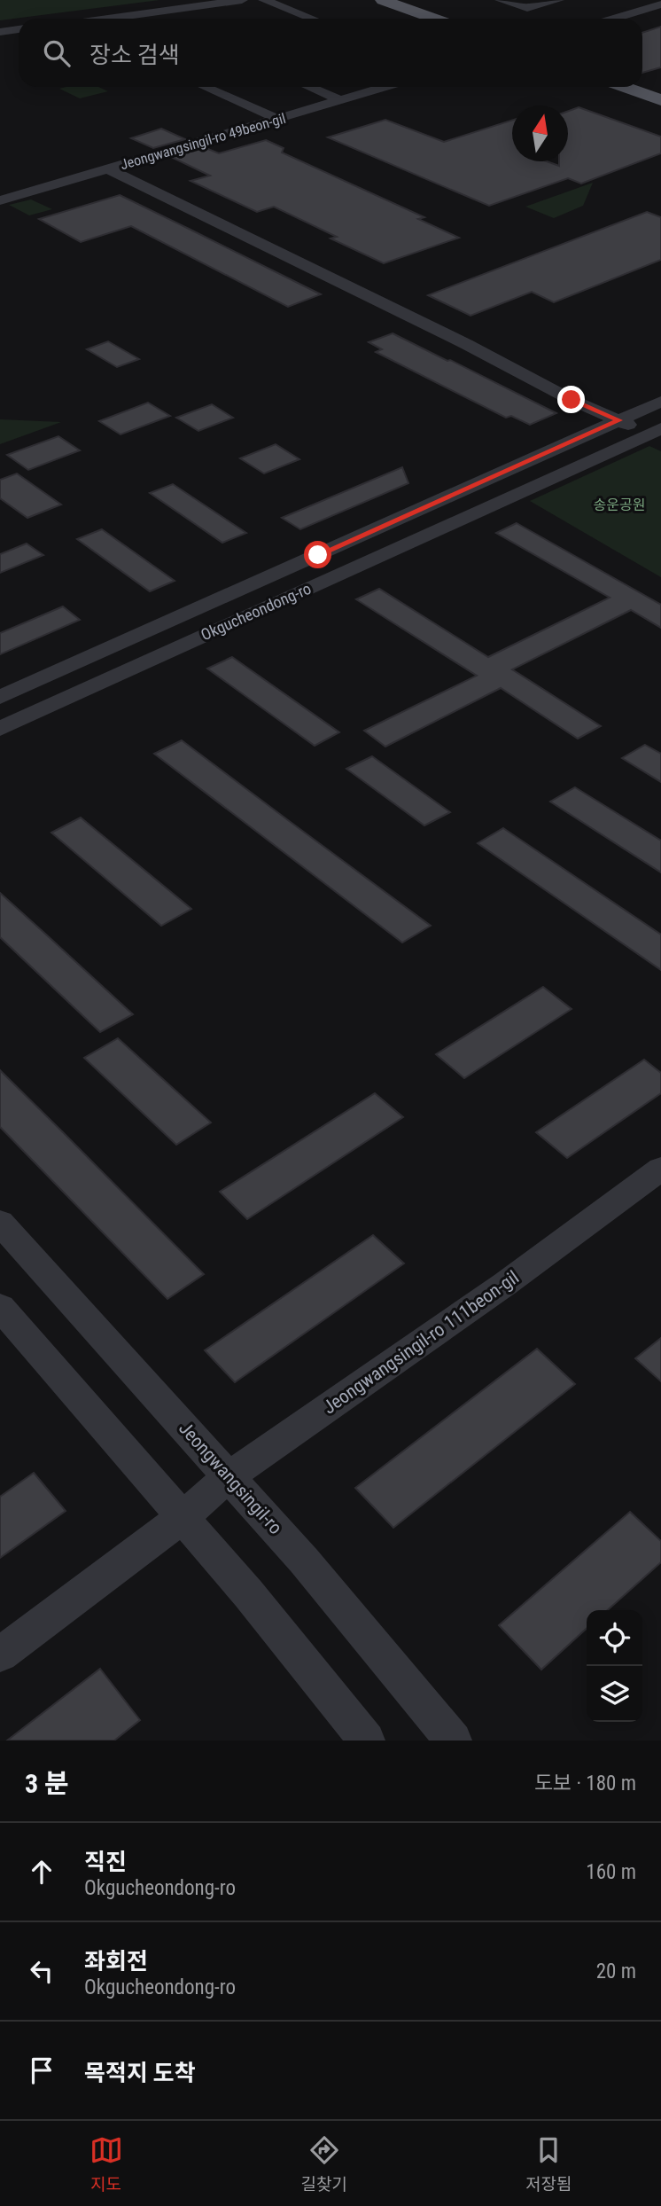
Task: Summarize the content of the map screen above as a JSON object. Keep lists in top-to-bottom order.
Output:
{
  "streets": {
    "street": [
      "Jeongwangsingil-ro 49beon-gil",
      "Okgucheondong-ro",
      "Jeongwangsingil-ro 111beon-gil",
      "Jeongwangsingil-ro"
    ]
  },
  "crossings": [
    ["Jeongwangsingil-ro 49beon-gil", "Okgucheondong-ro"],
    ["Jeongwangsingil-ro 111beon-gil", "Jeongwangsingil-ro"]
  ],
  "parks": ["송운공원"],
  "north": "top",
  "page": {
    "search": "장소 검색",
    "heading": ["3 분", "도보 · 180 m"],
    "list": [
      ["직진", "Okgucheondong-ro", "160 m"],
      ["좌회전", "Okgucheondong-ro", "20 m"],
      "목적지 도착"
    ],
    "nav": ["지도", "길찾기", "저장됨"]
  }
}
